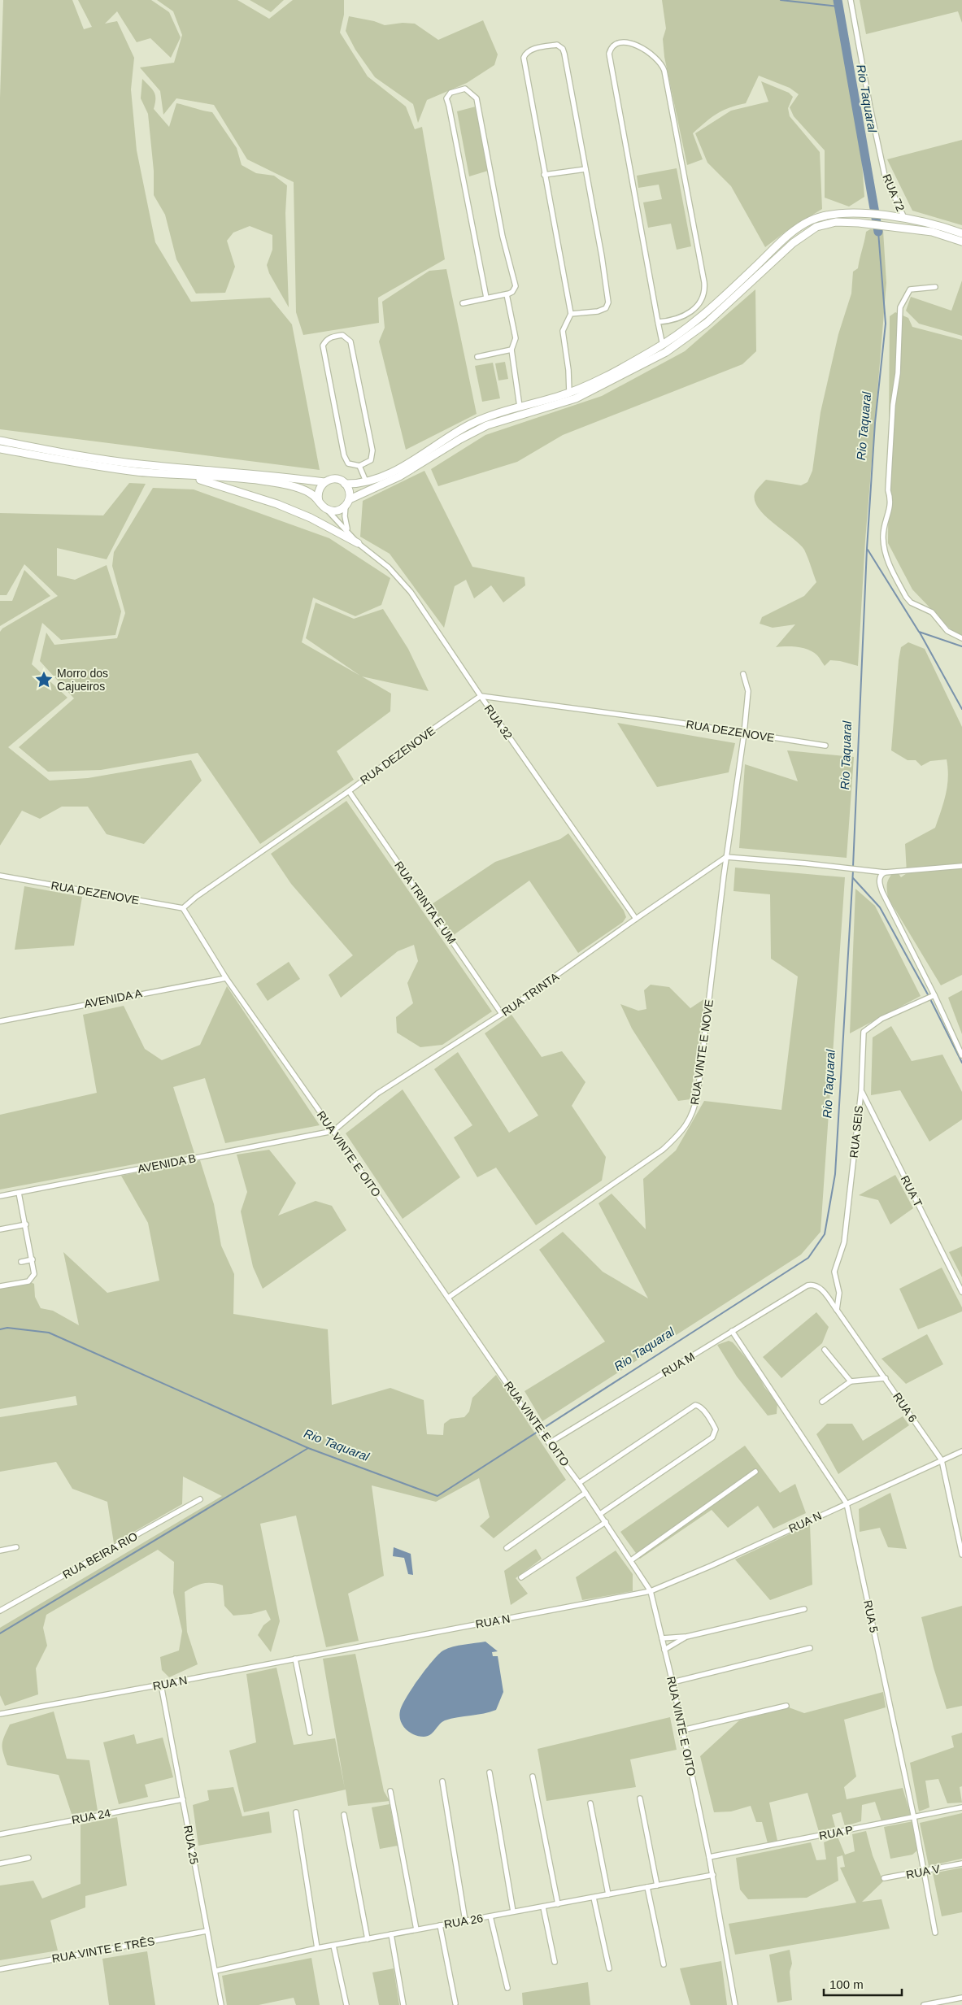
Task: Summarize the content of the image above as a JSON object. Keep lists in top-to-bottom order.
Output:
{
  "streets": {
    "street": [
      "RUA 72",
      "RUA 32",
      "RUA DEZENOVE",
      "RUA TRINTA E UM",
      "RUA TRINTA",
      "AVENIDA A",
      "RUA VINTE E NOVE",
      "RUA SEIS",
      "RUA VINTE E OITO",
      "AVENIDA B",
      "RUA T",
      "RUA M",
      "RUA 6",
      "RUA N",
      "RUA BEIRA RIO",
      "RUA 5",
      "RUA 24",
      "RUA P",
      "RUA 25",
      "RUA V",
      "RUA 26",
      "RUA VINTE E TRÊS"
    ]
  },
  "crossings": [
    ["RUA 32", "RUA DEZENOVE"],
    ["RUA 32", "RUA TRINTA"],
    ["RUA DEZENOVE", "RUA TRINTA E UM"],
    ["RUA DEZENOVE", "RUA VINTE E NOVE"],
    ["RUA DEZENOVE", "RUA VINTE E OITO"],
    ["RUA TRINTA E UM", "RUA TRINTA"],
    ["RUA TRINTA", "RUA VINTE E NOVE"],
    ["RUA TRINTA", "RUA VINTE E OITO"],
    ["RUA TRINTA", "AVENIDA B"],
    ["AVENIDA A", "RUA VINTE E OITO"],
    ["RUA VINTE E NOVE", "RUA VINTE E OITO"],
    ["RUA SEIS", "RUA T"],
    ["RUA SEIS", "RUA 6"],
    ["RUA VINTE E OITO", "AVENIDA B"],
    ["RUA VINTE E OITO", "RUA M"],
    ["RUA VINTE E OITO", "RUA N"],
    ["RUA VINTE E OITO", "RUA P"],
    ["RUA VINTE E OITO", "RUA 26"],
    ["RUA M", "RUA 6"],
    ["RUA M", "RUA 5"],
    ["RUA 6", "RUA N"],
    ["RUA N", "RUA 5"],
    ["RUA N", "RUA 25"],
    ["RUA 5", "RUA P"],
    ["RUA 5", "RUA V"],
    ["RUA 24", "RUA 25"],
    ["RUA 25", "RUA 26"],
    ["RUA 25", "RUA VINTE E TRÊS"]
  ],
  "water": ["Rio Taquaral"],
  "places": {
    "place": ["Morro dos Cajueiros"]
  },
  "scale_bar": "100 m"
}
